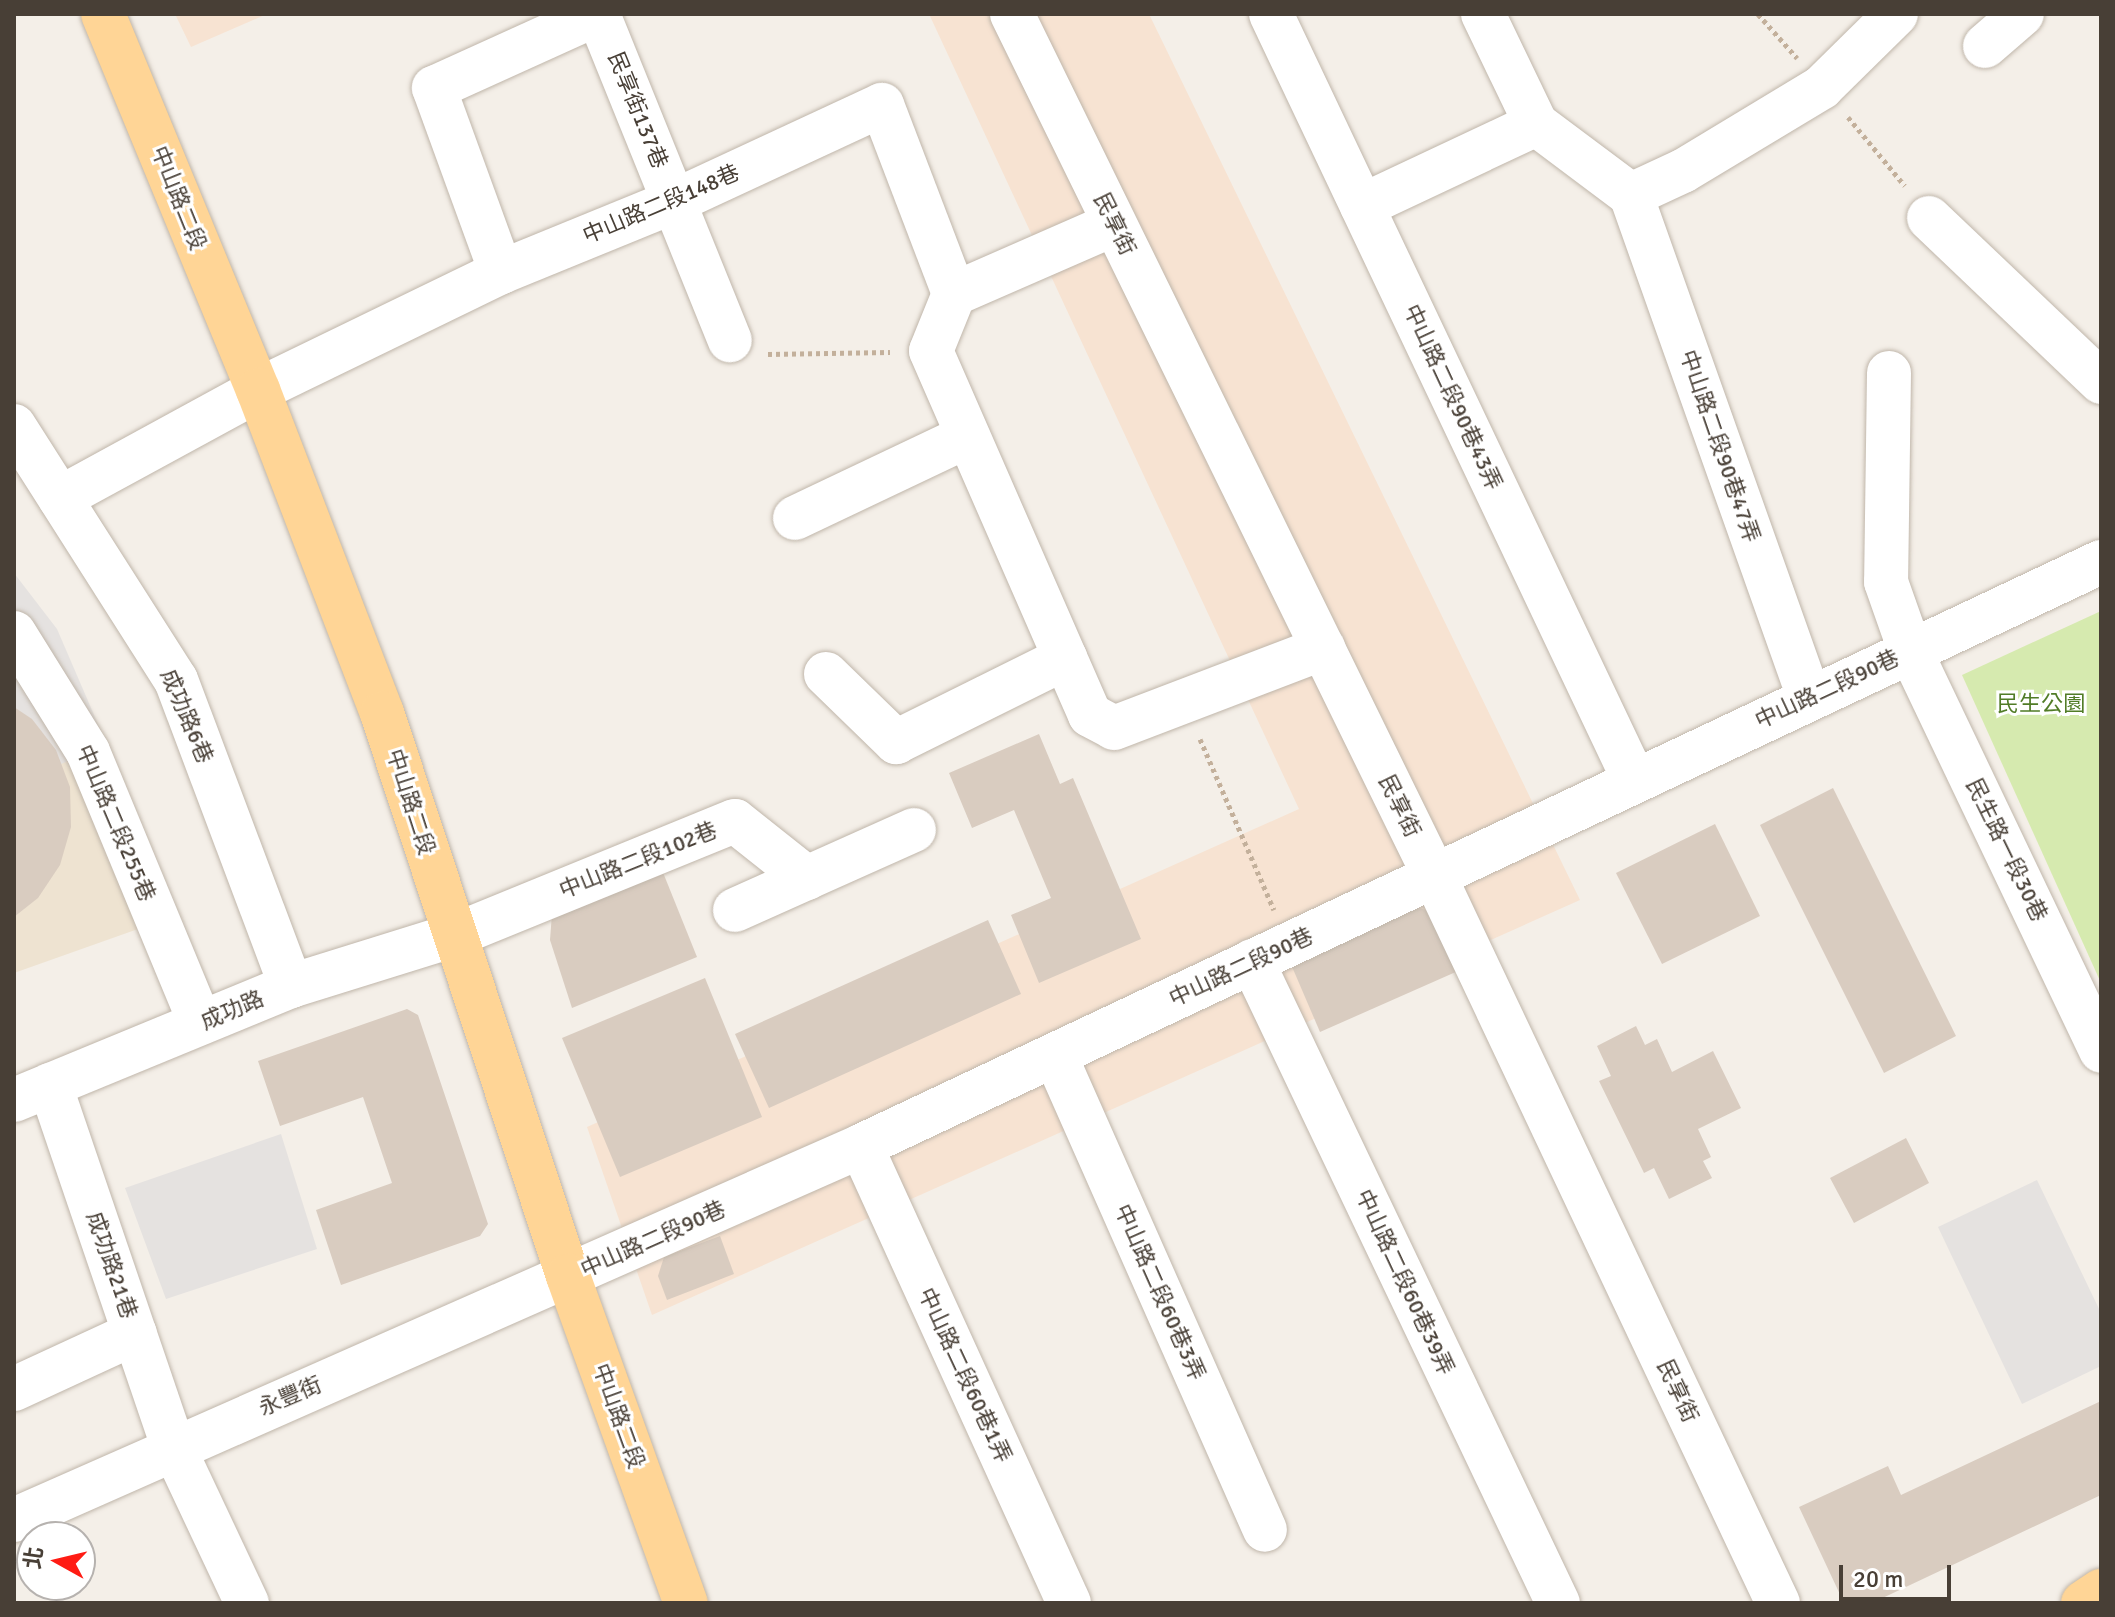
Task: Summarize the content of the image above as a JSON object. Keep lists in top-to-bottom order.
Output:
{
  "streets": {
    "main road": ["中山路二段"],
    "street": [
      "民享街137巷",
      "中山路二段148巷",
      "民享街",
      "中山路二段90巷43弄",
      "中山路二段90巷47弄",
      "中山路二段90巷",
      "成功路6巷",
      "中山路二段255巷",
      "民生路一段30巷",
      "中山路二段102巷",
      "成功路",
      "成功路21巷",
      "中山路二段60巷39弄",
      "中山路二段60巷3弄",
      "中山路二段60巷1弄",
      "永豐街"
    ]
  },
  "crossings": [
    ["民享街137巷", "中山路二段148巷"],
    ["中山路二段", "中山路二段148巷"],
    ["中山路二段", "中山路二段90巷"],
    ["中山路二段", "中山路二段102巷"],
    ["中山路二段", "成功路"],
    ["中山路二段", "永豐街"],
    ["中山路二段148巷", "成功路6巷"],
    ["民享街", "中山路二段90巷"],
    ["中山路二段90巷43弄", "中山路二段90巷"],
    ["中山路二段90巷47弄", "中山路二段90巷"],
    ["中山路二段90巷", "民生路一段30巷"],
    ["中山路二段90巷", "中山路二段60巷39弄"],
    ["中山路二段90巷", "中山路二段60巷3弄"],
    ["中山路二段90巷", "中山路二段60巷1弄"],
    ["中山路二段90巷", "永豐街"],
    ["成功路6巷", "成功路"],
    ["中山路二段255巷", "成功路"],
    ["中山路二段102巷", "成功路"],
    ["成功路", "成功路21巷"],
    ["成功路21巷", "永豐街"]
  ],
  "parks": ["民生公園"],
  "scale_bar": "20 m",
  "north": "left"
}
